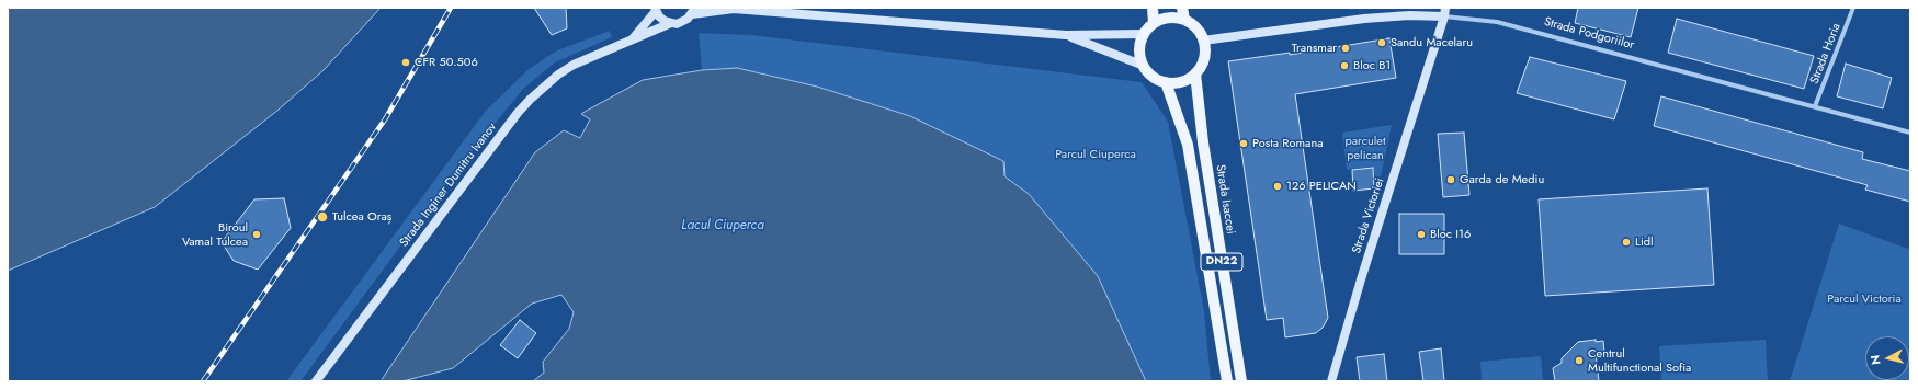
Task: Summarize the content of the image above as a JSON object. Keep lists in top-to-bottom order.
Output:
{
  "streets": {
    "main road": ["Strada Isaccei", "DN22"],
    "street": [
      "Strada Podgoriilor",
      "Strada Horia",
      "Strada Inginer Dumitru Ivanov",
      "Strada Victoriei"
    ]
  },
  "crossings": [
    ["Strada Podgoriilor", "Strada Horia"],
    ["Strada Podgoriilor", "Strada Isaccei"],
    ["Strada Podgoriilor", "Strada Victoriei"],
    ["Strada Podgoriilor", "DN22"],
    ["Strada Isaccei", "DN22"]
  ],
  "water": ["Lacul Ciuperca"],
  "parks": ["parculet pelican", "Parcul Ciuperca", "Parcul Victoria"],
  "places": [
    "Sandu Macelaru",
    "Transmar",
    "CFR 50.506",
    "Bloc B1",
    "Posta Romana",
    "Garda de Mediu",
    "126 PELICAN",
    "Tulcea Oraș",
    "Biroul Vamal Tulcea",
    "Bloc I16",
    "Lidl",
    "Centrul Multifunctional Sofia"
  ],
  "north": "left"
}
